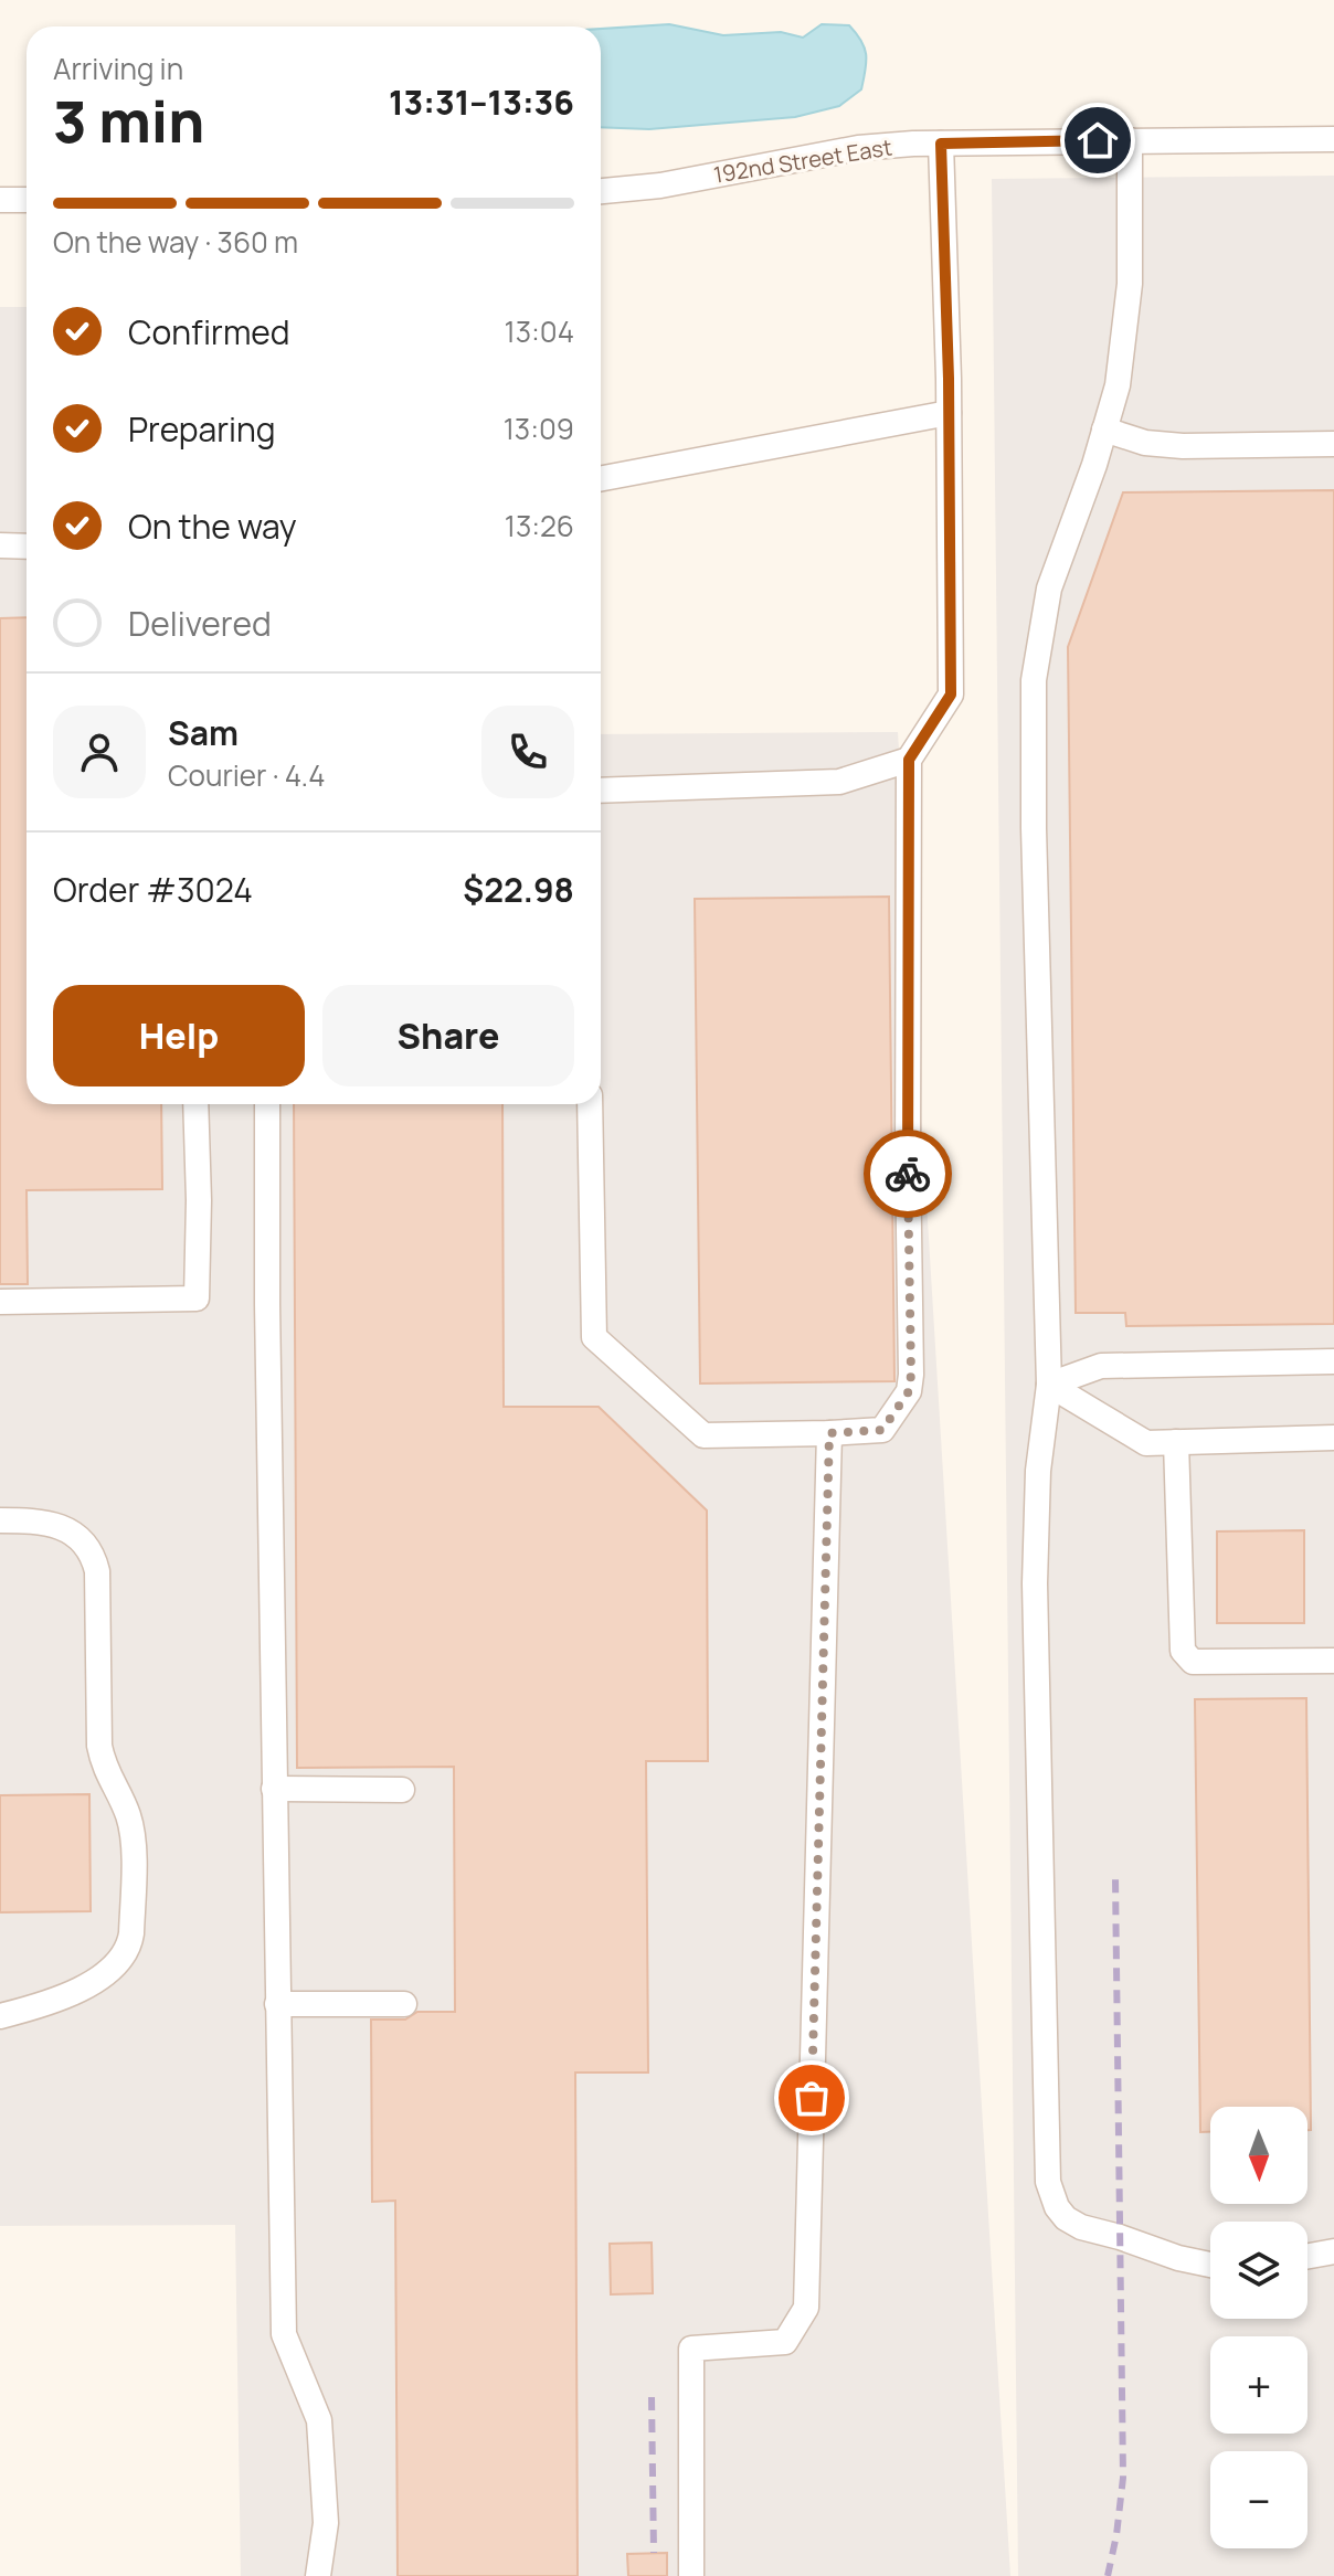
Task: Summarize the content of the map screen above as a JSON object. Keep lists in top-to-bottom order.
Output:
{
  "streets": {
    "street": ["192nd Street East"]
  },
  "north": "bottom",
  "page": {
    "heading": ["3 min", "Arriving in", "13:31–13:36"],
    "panel": [
      "Sam",
      "Courier · 4.4",
      "Order #3024",
      "$22.98"
    ],
    "bar": "On the way · 360 m",
    "list": [
      ["Confirmed", "13:04"],
      ["Preparing", "13:09"],
      ["On the way", "13:26"],
      "Delivered"
    ],
    "buttons": ["Help", "Share"],
    "map_buttons": ["+", "−"]
  }
}
